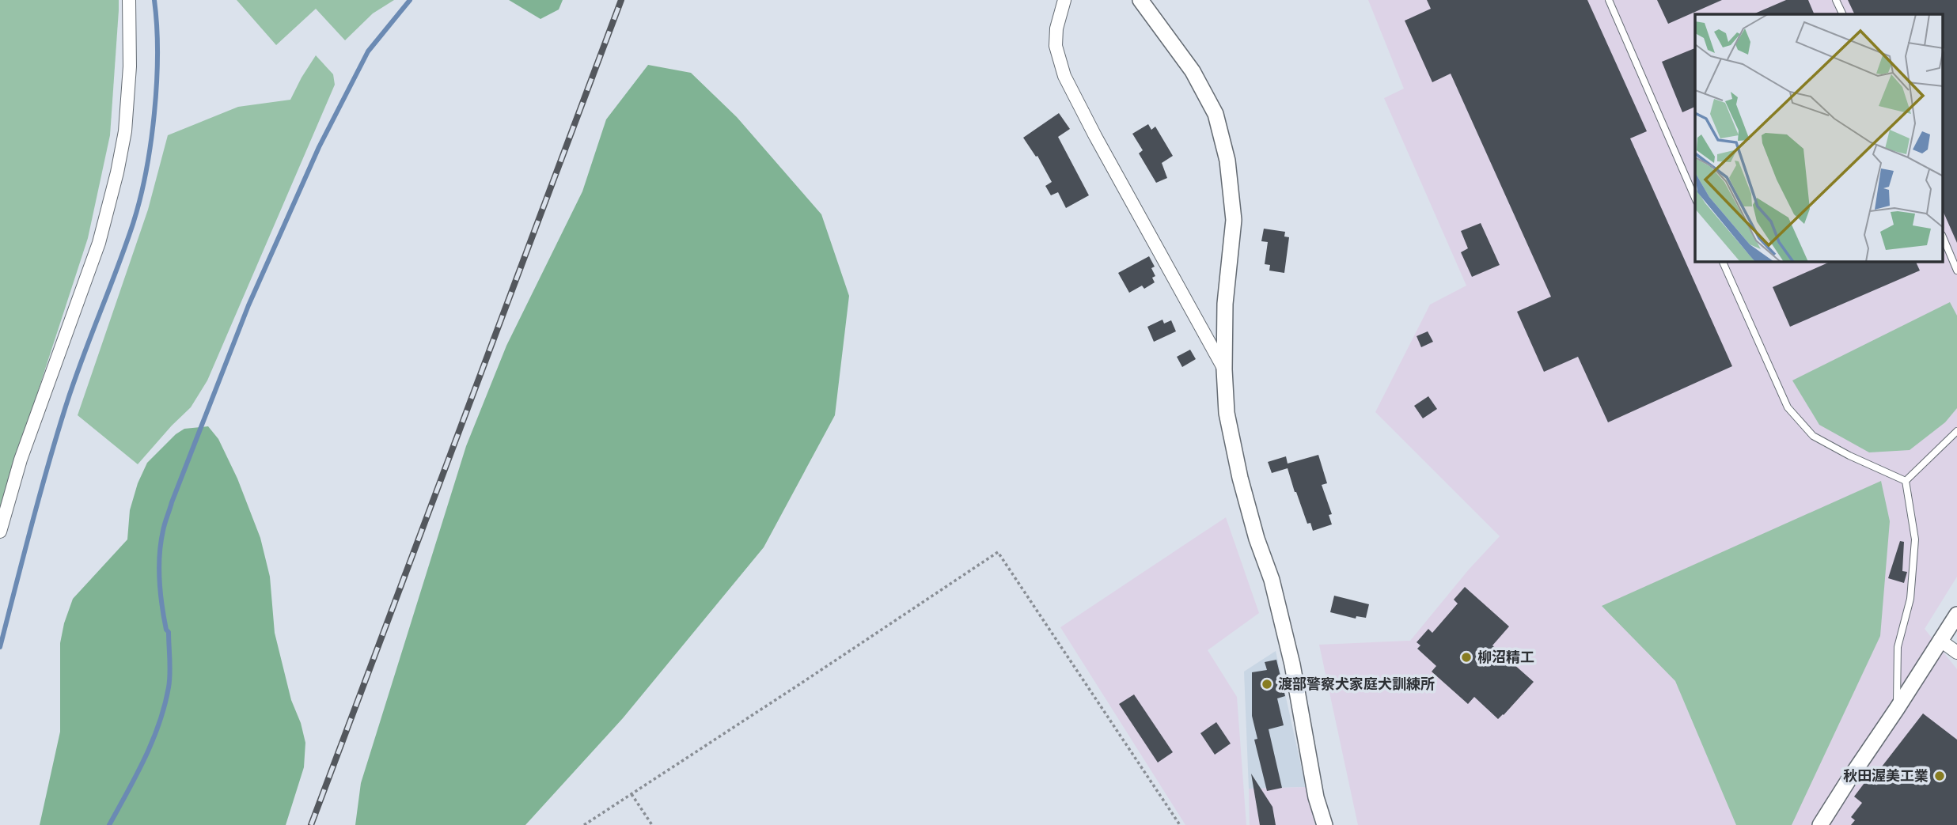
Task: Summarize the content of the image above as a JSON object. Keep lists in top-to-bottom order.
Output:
{
  "places": ["柳沼精工", "渡部警察犬家庭犬訓練所", "秋田渥美工業"]
}
